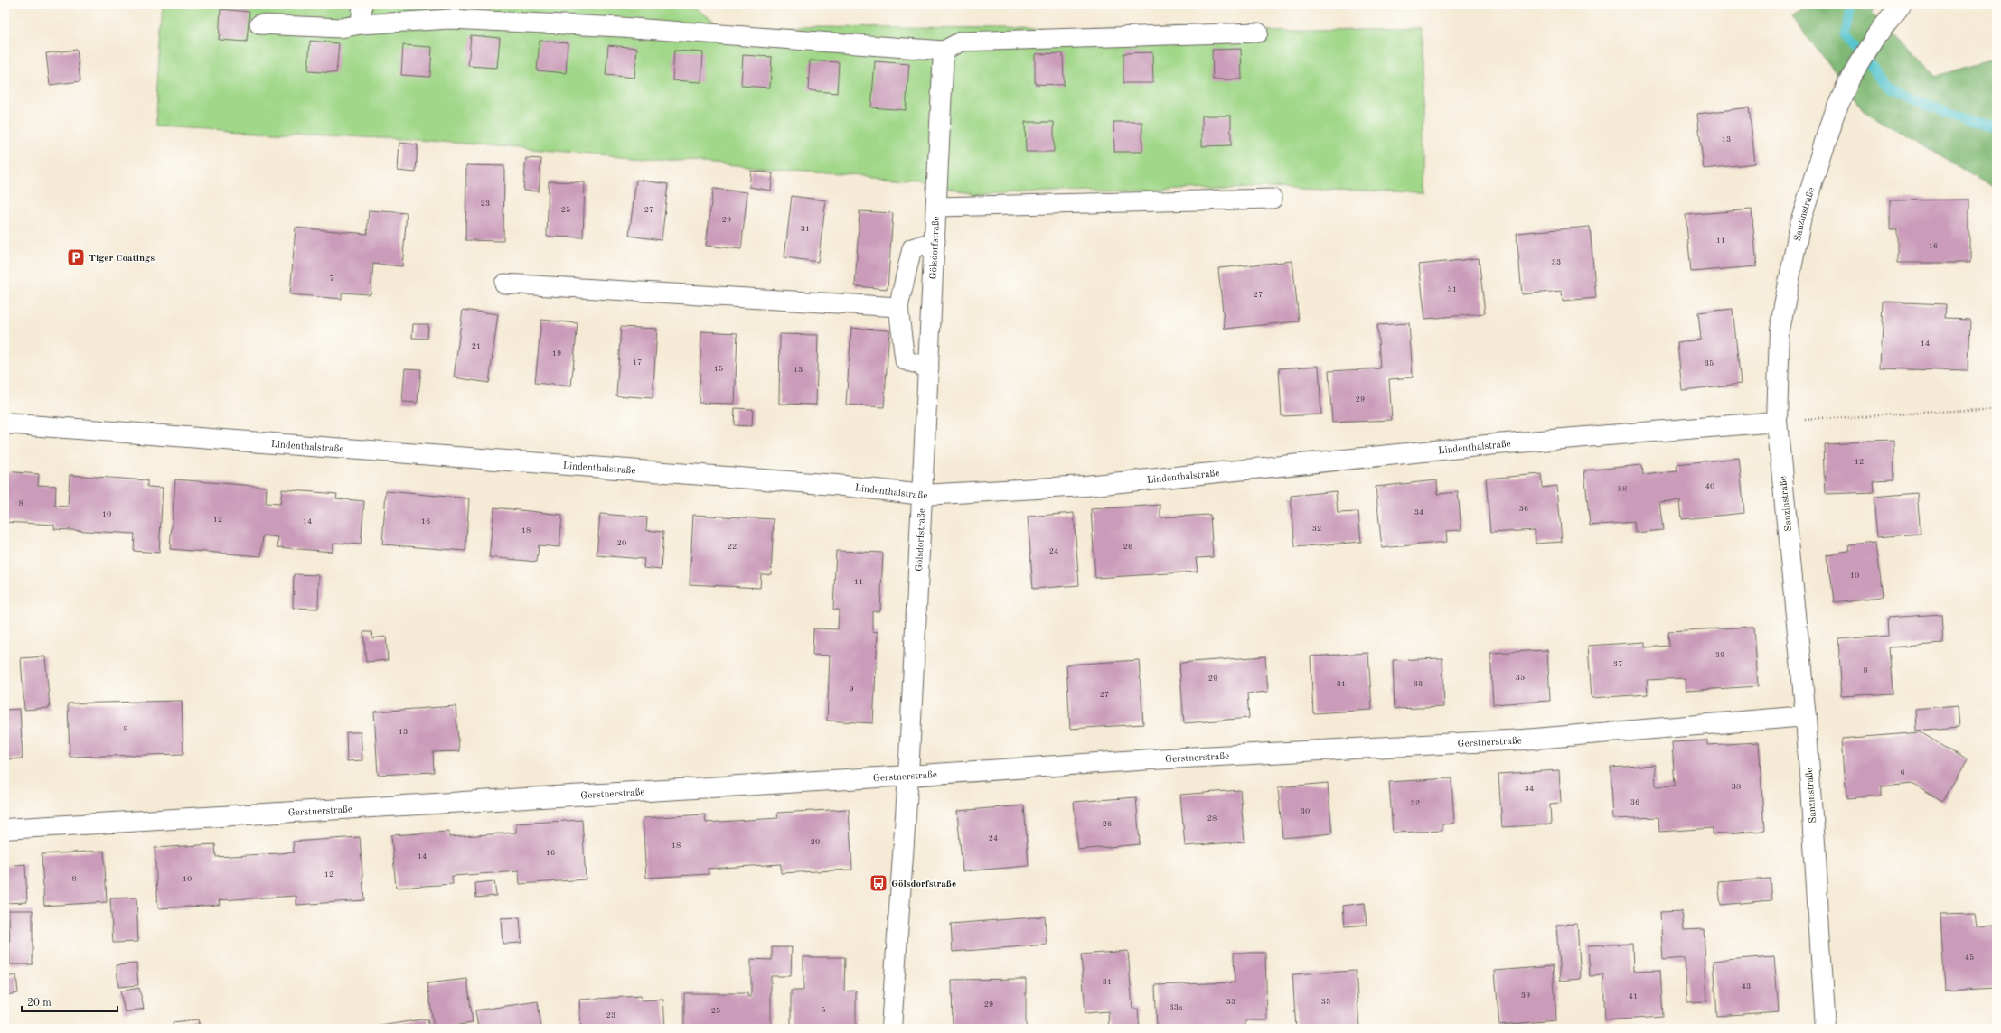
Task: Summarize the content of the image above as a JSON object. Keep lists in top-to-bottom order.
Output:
{
  "streets": {
    "street": [
      "Sanzinstraße",
      "Gölsdorfstraße",
      "Lindenthalstraße",
      "Gerstnerstraße"
    ]
  },
  "crossings": [
    ["Sanzinstraße", "Lindenthalstraße"],
    ["Sanzinstraße", "Gerstnerstraße"],
    ["Gölsdorfstraße", "Lindenthalstraße"],
    ["Gölsdorfstraße", "Gerstnerstraße"]
  ],
  "places": {
    "parking": ["Tiger Coatings"],
    "bus stop": ["Gölsdorfstraße"]
  },
  "house_numbers": [
    "13",
    "23",
    "25",
    "27",
    "29",
    "31",
    "11",
    "16",
    "33",
    "7",
    "31",
    "27",
    "14",
    "21",
    "19",
    "17",
    "35",
    "15",
    "13",
    "29",
    "12",
    "40",
    "38",
    "8",
    "36",
    "34",
    "10",
    "12",
    "14",
    "16",
    "32",
    "18",
    "20",
    "22",
    "26",
    "24",
    "10",
    "11",
    "39",
    "37",
    "8",
    "35",
    "29",
    "31",
    "33",
    "9",
    "27",
    "9",
    "13",
    "6",
    "38",
    "34",
    "36",
    "32",
    "30",
    "28",
    "26",
    "24",
    "20",
    "18",
    "16",
    "14",
    "12",
    "8",
    "10",
    "45",
    "31",
    "43",
    "39",
    "41",
    "33",
    "35",
    "29",
    "33a",
    "5",
    "25",
    "23"
  ],
  "scale_bar": "20 m"
}
